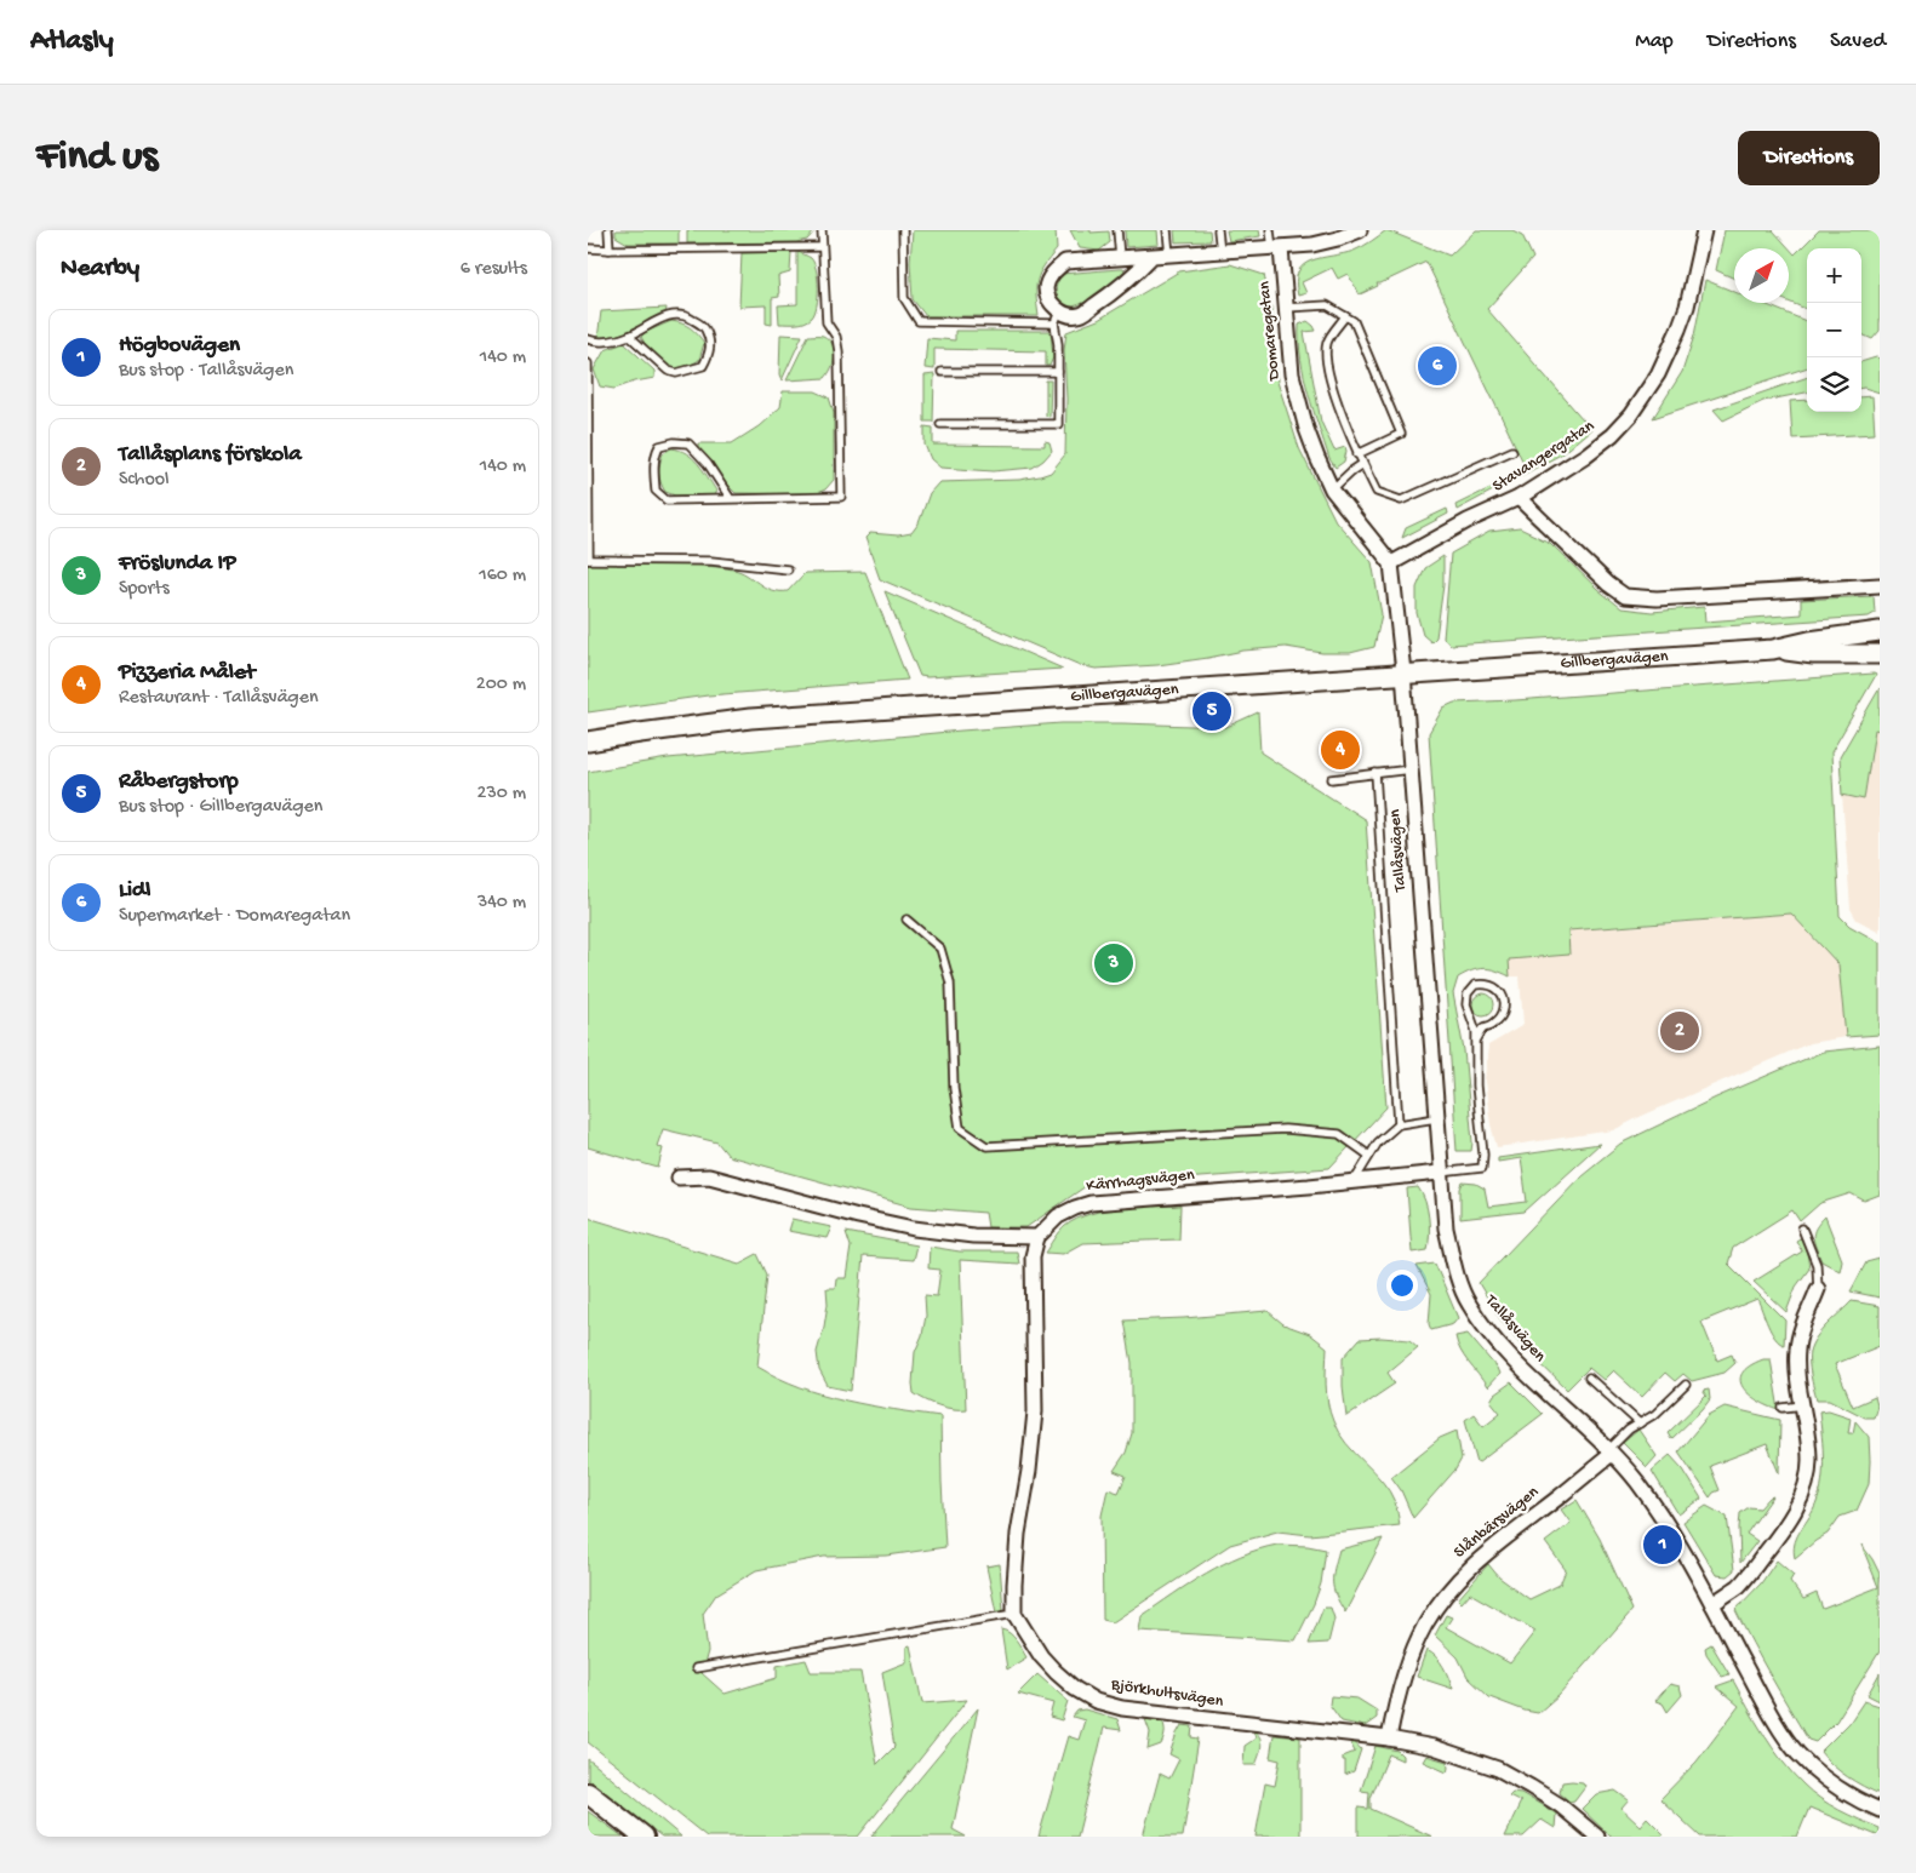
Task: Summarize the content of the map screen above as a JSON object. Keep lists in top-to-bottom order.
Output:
{
  "streets": {
    "street": [
      "Domaregatan",
      "Stavangergatan",
      "Gillbergavägen",
      "Tallåsvägen",
      "Kärrhagsvägen",
      "Slånbärsvägen",
      "Björkhultsvägen"
    ]
  },
  "crossings": [
    ["Domaregatan", "Stavangergatan"],
    ["Gillbergavägen", "Tallåsvägen"],
    ["Tallåsvägen", "Kärrhagsvägen"],
    ["Tallåsvägen", "Slånbärsvägen"],
    ["Slånbärsvägen", "Björkhultsvägen"]
  ],
  "north": "top right",
  "page": {
    "header": "Atlasly",
    "nav": ["Map", "Directions", "Saved"],
    "buttons": "Directions",
    "title": "Find us",
    "heading": ["Nearby", "6 results"],
    "map_buttons": ["+", "−"],
    "list": [
      {
        "mark": "1",
        "name": "Högbovägen",
        "note": "Bus stop · Tallåsvägen",
        "value": "140 m"
      },
      {
        "mark": "2",
        "name": "Tallåsplans förskola",
        "note": "School",
        "value": "140 m"
      },
      {
        "mark": "3",
        "name": "Fröslunda IP",
        "note": "Sports",
        "value": "160 m"
      },
      {
        "mark": "4",
        "name": "Pizzeria Målet",
        "note": "Restaurant · Tallåsvägen",
        "value": "200 m"
      },
      {
        "mark": "5",
        "name": "Råbergstorp",
        "note": "Bus stop · Gillbergavägen",
        "value": "230 m"
      },
      {
        "mark": "6",
        "name": "Lidl",
        "note": "Supermarket · Domaregatan",
        "value": "340 m"
      }
    ],
    "pins": [
      "6",
      "5",
      "4",
      "3",
      "2",
      "1"
    ]
  }
}
